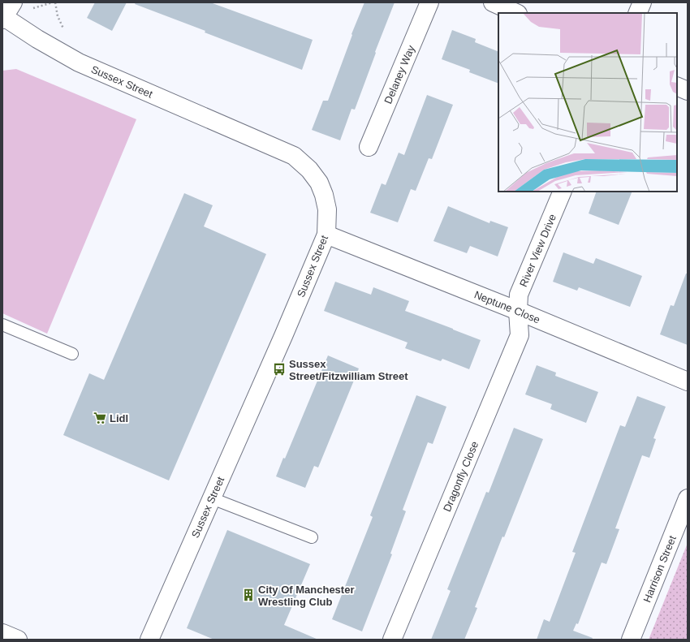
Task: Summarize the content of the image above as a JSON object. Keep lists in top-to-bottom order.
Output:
{
  "streets": {
    "street": [
      "Delaney Way",
      "Sussex Street",
      "River View Drive",
      "Neptune Close",
      "Dragonfly Close",
      "Harrison Street"
    ]
  },
  "crossings": [
    ["Sussex Street", "Neptune Close"],
    ["River View Drive", "Neptune Close"],
    ["River View Drive", "Dragonfly Close"],
    ["Neptune Close", "Dragonfly Close"]
  ],
  "places": {
    "bus stop": ["Sussex Street/Fitzwilliam Street"],
    "supermarket": ["Lidl"],
    "building": ["City Of Manchester Wrestling Club"]
  }
}
